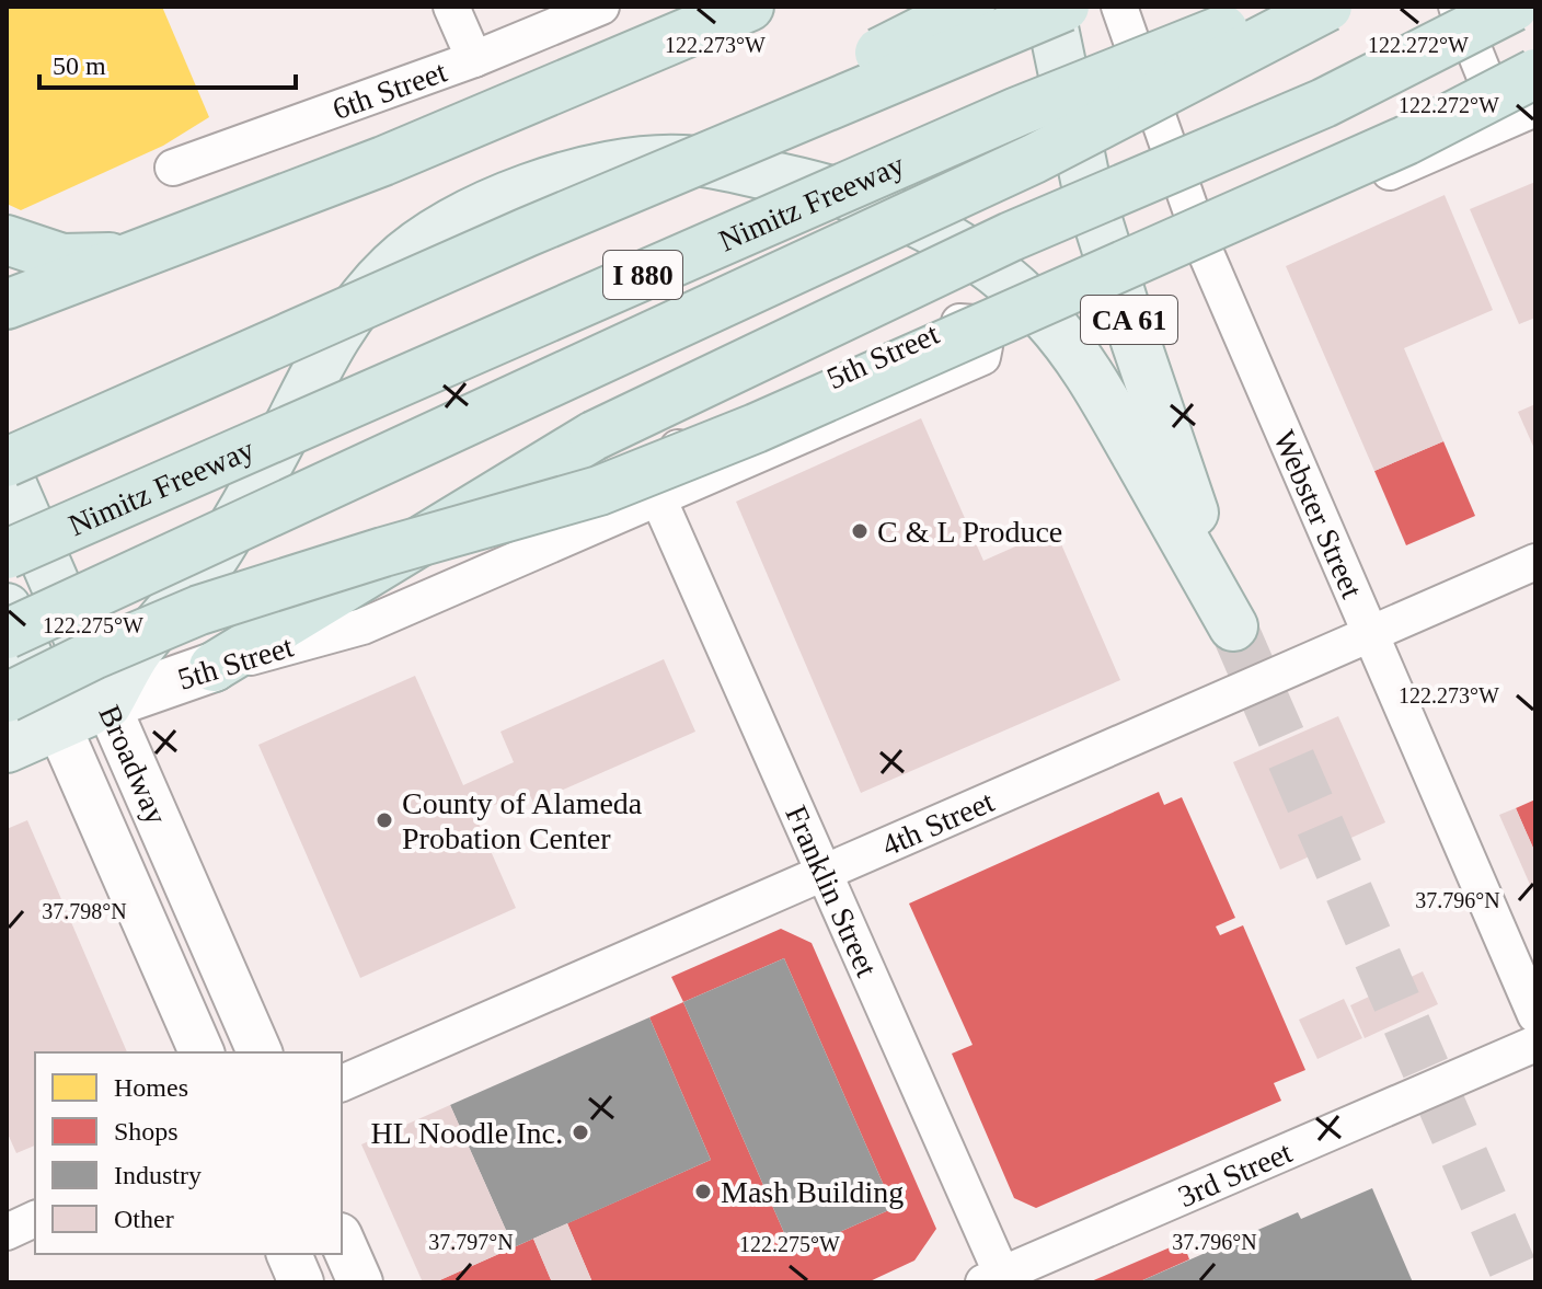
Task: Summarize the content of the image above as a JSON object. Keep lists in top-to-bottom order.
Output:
{
  "streets": {
    "highway": ["Nimitz Freeway", "I 880"],
    "main road": ["CA 61", "5th Street", "Broadway"],
    "street": [
      "6th Street",
      "Webster Street",
      "4th Street",
      "Franklin Street",
      "3rd Street"
    ]
  },
  "crossings": [
    ["CA 61", "5th Street"],
    ["CA 61", "Broadway"],
    ["5th Street", "Broadway"],
    ["5th Street", "Franklin Street"],
    ["Webster Street", "4th Street"],
    ["4th Street", "Franklin Street"],
    ["Franklin Street", "3rd Street"]
  ],
  "places": [
    "C & L Produce",
    "County of Alameda Probation Center",
    "HL Noodle Inc.",
    "Mash Building"
  ],
  "legend": [
    "Homes",
    "Shops",
    "Industry",
    "Other"
  ],
  "scale_bar": "50 m",
  "coordinates": [
    "122.273°W",
    "122.272°W",
    "122.275°W",
    "37.796°N",
    "37.798°N",
    "37.797°N"
  ]
}
